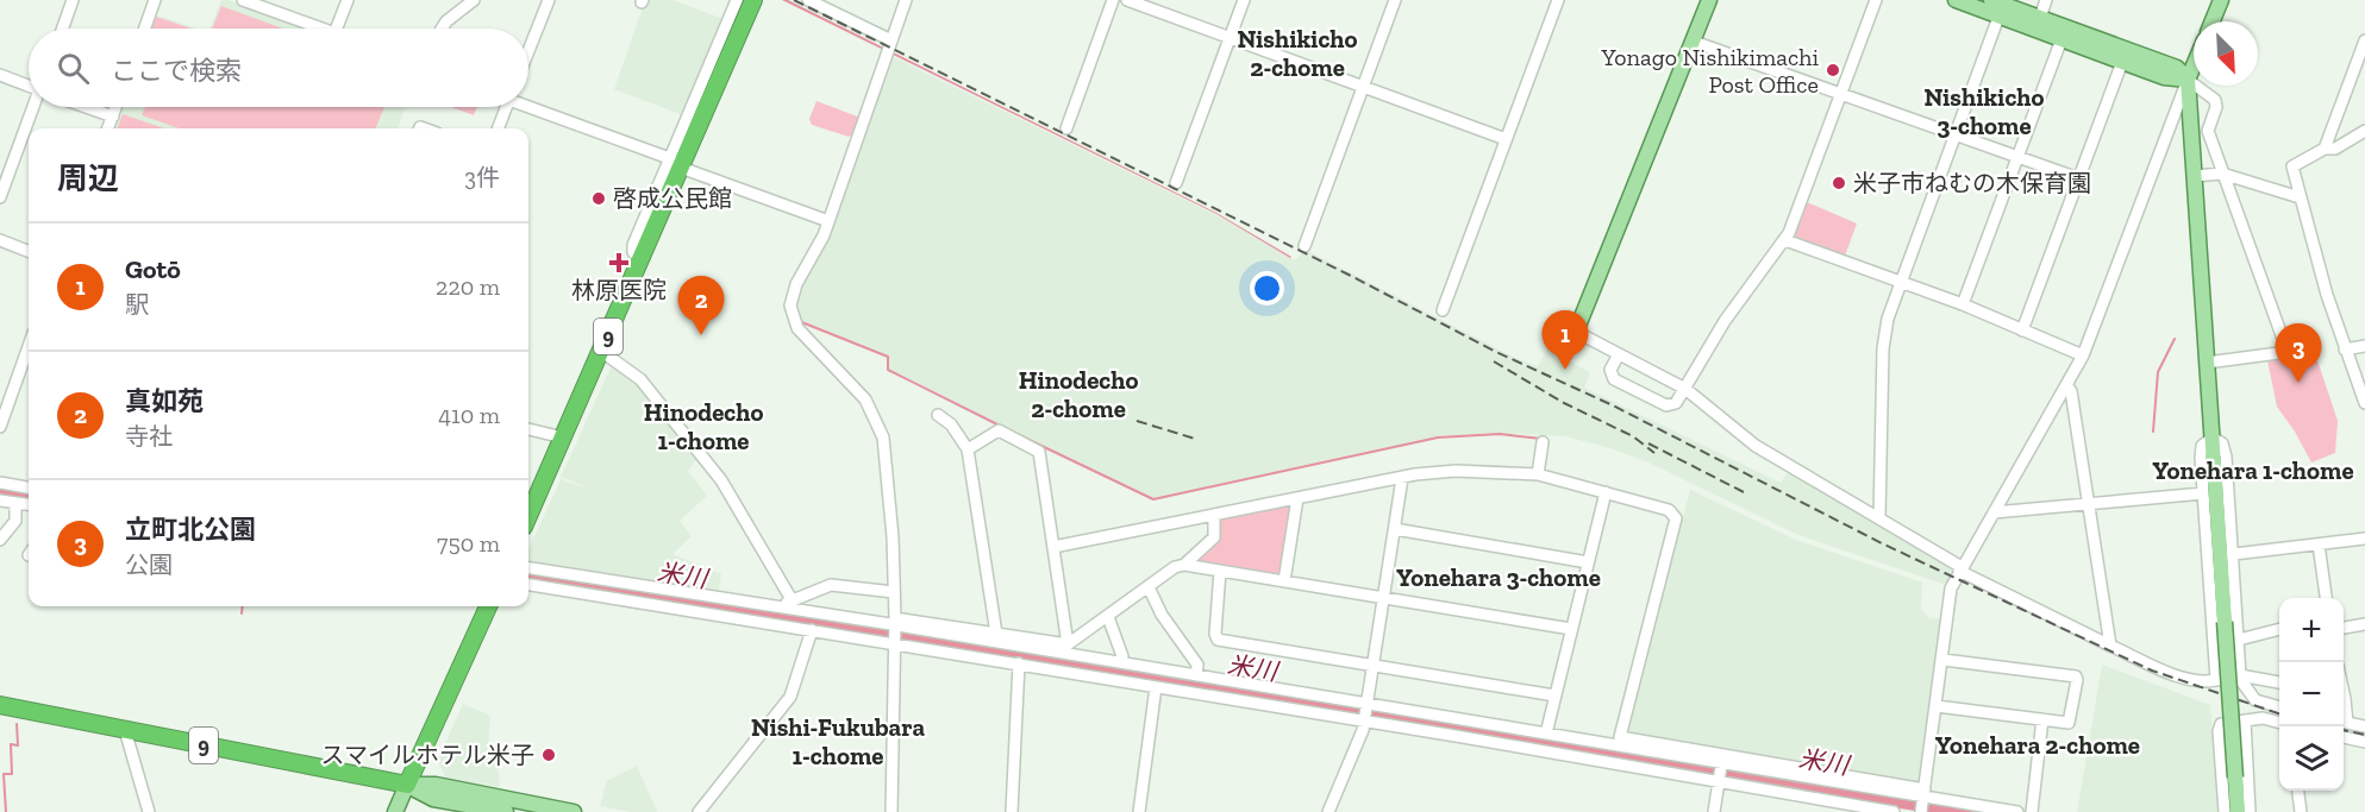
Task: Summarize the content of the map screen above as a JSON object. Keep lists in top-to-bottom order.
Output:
{
  "streets": {
    "highway": ["9"]
  },
  "districts": [
    "Nishikicho 2-chome",
    "Nishikicho 3-chome",
    "Hinodecho 2-chome",
    "Hinodecho 1-chome",
    "Yonehara 1-chome",
    "Yonehara 3-chome",
    "Nishi-Fukubara 1-chome",
    "Yonehara 2-chome"
  ],
  "water": ["米川"],
  "places": {
    "other": [
      "Yonago Nishikimachi Post Office",
      "米子市ねむの木保育園",
      "啓成公民館",
      "スマイルホテル米子"
    ],
    "health": ["林原医院"]
  },
  "north": "bottom right",
  "page": {
    "search": "ここで検索",
    "heading": ["周辺", "3件"],
    "list": [
      {
        "mark": "1",
        "name": "Gotō",
        "note": "駅",
        "value": "220 m"
      },
      {
        "mark": "2",
        "name": "真如苑",
        "note": "寺社",
        "value": "410 m"
      },
      {
        "mark": "3",
        "name": "立町北公園",
        "note": "公園",
        "value": "750 m"
      }
    ],
    "pins": ["2", "1", "3"],
    "map_buttons": ["+", "−"]
  }
}
